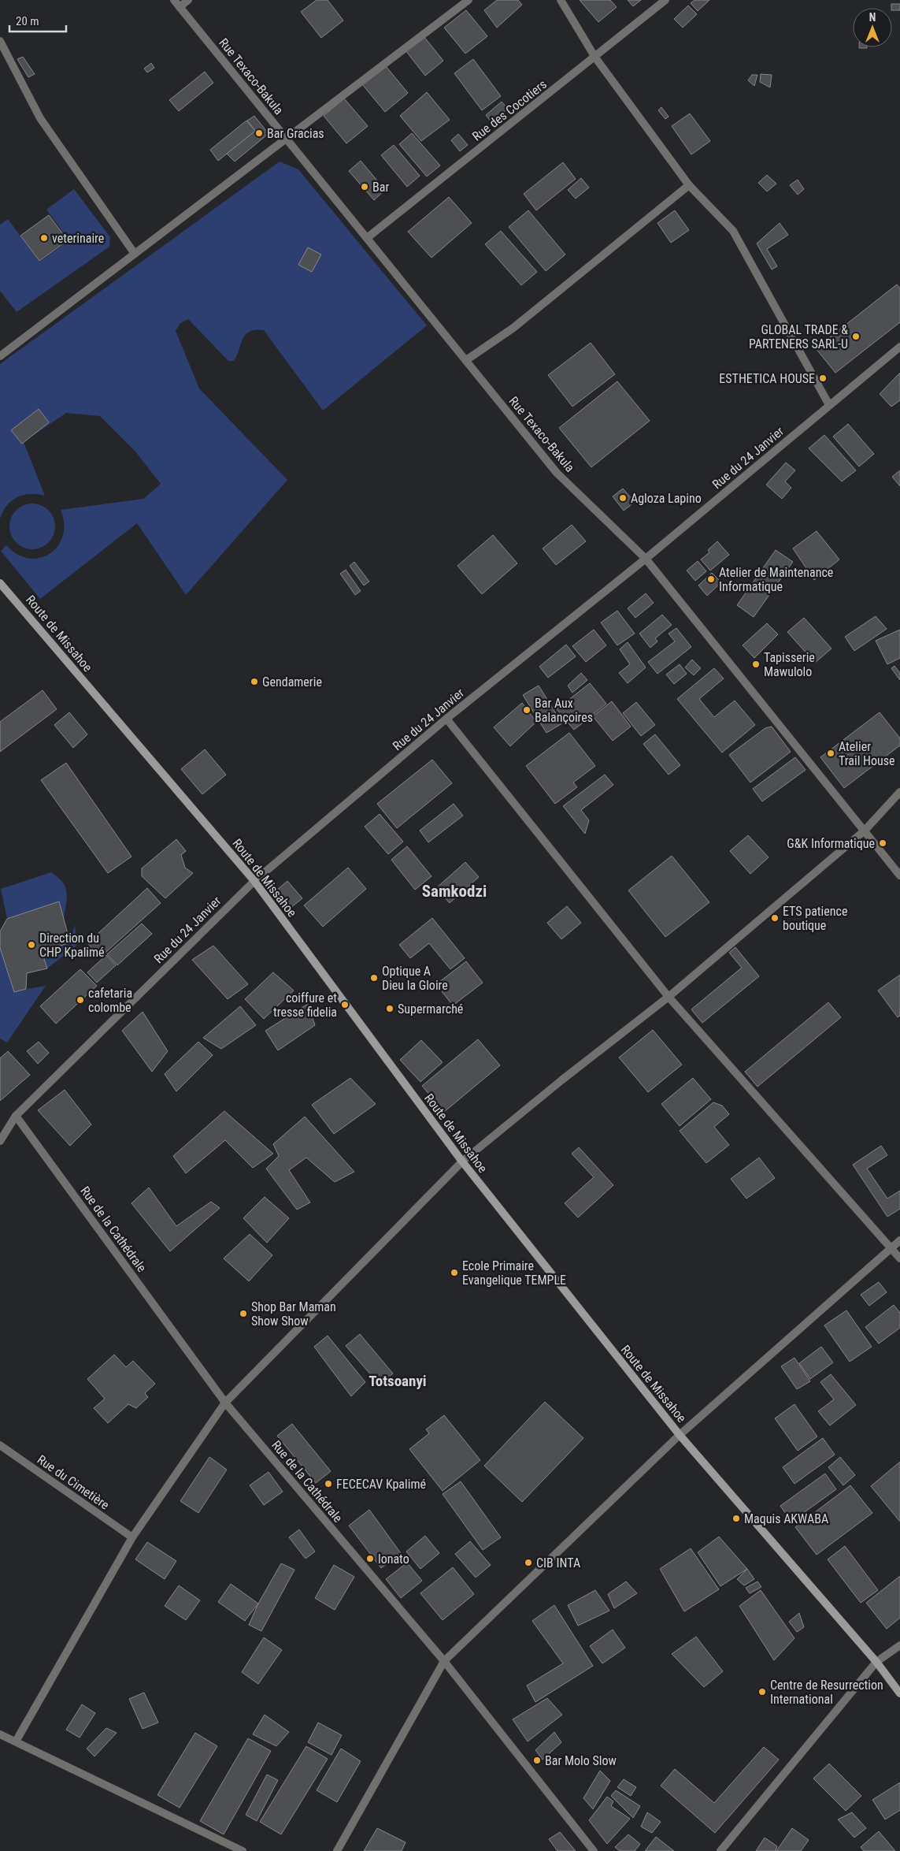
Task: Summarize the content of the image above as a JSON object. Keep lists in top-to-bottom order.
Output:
{
  "streets": {
    "main road": ["Route de Missahoe"],
    "street": [
      "Rue Texaco-Bakula",
      "Rue des Cocotiers",
      "Rue du 24 Janvier",
      "Rue de la Cathédrale",
      "Rue du Cimetière"
    ]
  },
  "crossings": [
    ["Rue Texaco-Bakula", "Rue des Cocotiers"],
    ["Rue Texaco-Bakula", "Rue du 24 Janvier"],
    ["Rue du 24 Janvier", "Route de Missahoe"],
    ["Rue du 24 Janvier", "Rue de la Cathédrale"]
  ],
  "districts": ["Samkodzi", "Totsoanyi"],
  "places": [
    "Bar Gracias",
    "Bar",
    "veterinaire",
    "GLOBAL TRADE & PARTENERS SARL-U",
    "ESTHETICA HOUSE",
    "Agloza Lapino",
    "Atelier de Maintenance Informatique",
    "Tapisserie Mawulolo",
    "Gendamerie",
    "Bar Aux Balançoires",
    "Atelier Trail House",
    "G&K Informatique",
    "ETS patience boutique",
    "Direction du CHP Kpalimé",
    "Optique A Dieu la Gloire",
    "cafetaria colombe",
    "coiffure et tresse fidelia",
    "Supermarché",
    "Ecole Primaire Evangelique TEMPLE",
    "Shop Bar Maman Show Show",
    "FECECAV Kpalimé",
    "Maquis AKWABA",
    "lonato",
    "CIB INTA",
    "Centre de Resurrection International",
    "Bar Molo Slow"
  ],
  "scale_bar": "20 m",
  "north": "top"
}
